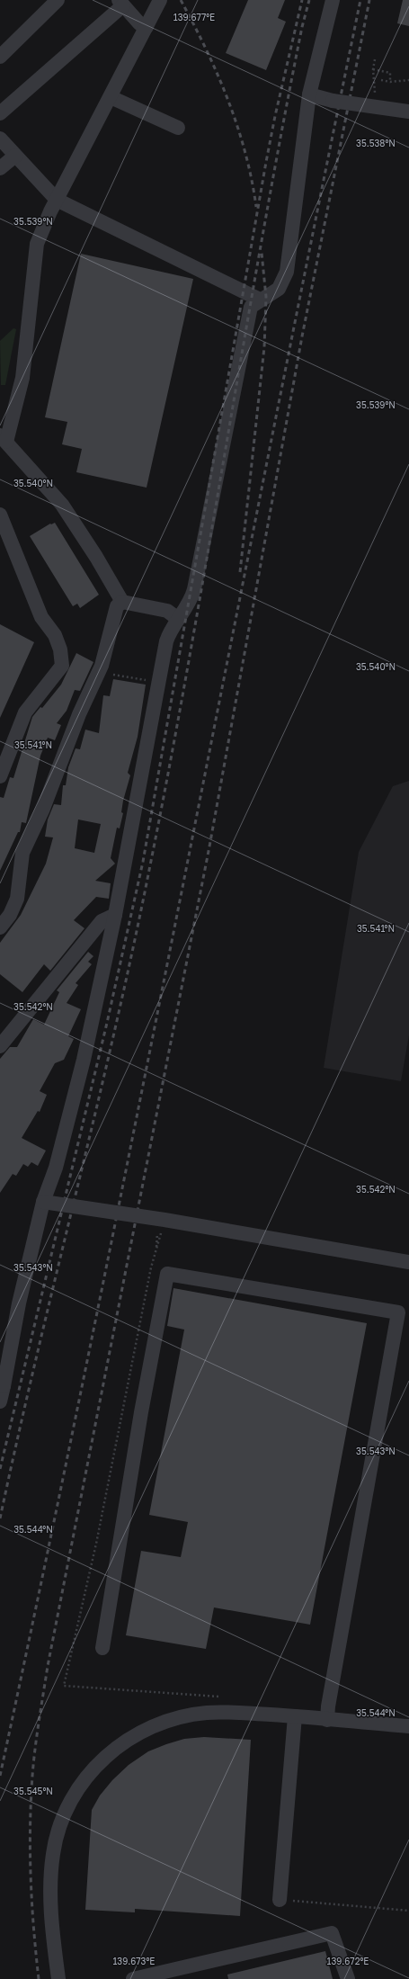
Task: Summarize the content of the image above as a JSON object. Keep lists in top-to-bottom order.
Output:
{
  "coordinates": [
    "139.677°E",
    "35.538°N",
    "35.539°N",
    "35.540°N",
    "35.541°N",
    "35.542°N",
    "35.543°N",
    "35.544°N",
    "35.545°N",
    "139.673°E",
    "139.672°E"
  ]
}
